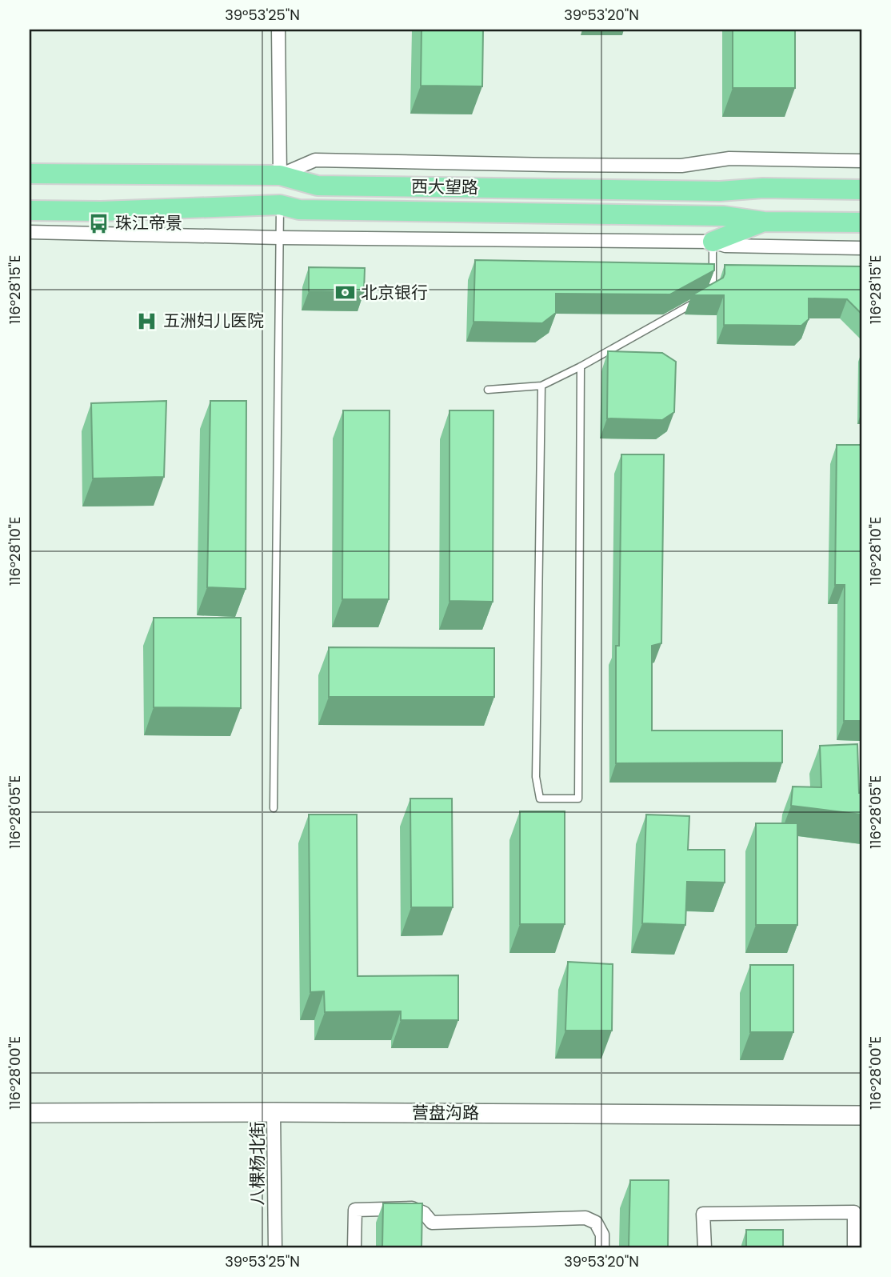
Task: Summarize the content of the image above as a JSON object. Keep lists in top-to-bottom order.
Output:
{
  "streets": {
    "main road": ["西大望路"],
    "street": ["营盘沟路", "八棵杨北街"]
  },
  "crossings": [
    ["营盘沟路", "八棵杨北街"]
  ],
  "places": {
    "bus stop": ["珠江帝景"],
    "bank": ["北京银行"],
    "hospital": ["五洲妇儿医院"]
  },
  "coordinates": [
    "39°53'25\"N",
    "39°53'20\"N",
    "116°28'15\"E",
    "116°28'10\"E",
    "116°28'05\"E",
    "116°28'00\"E"
  ]
}
